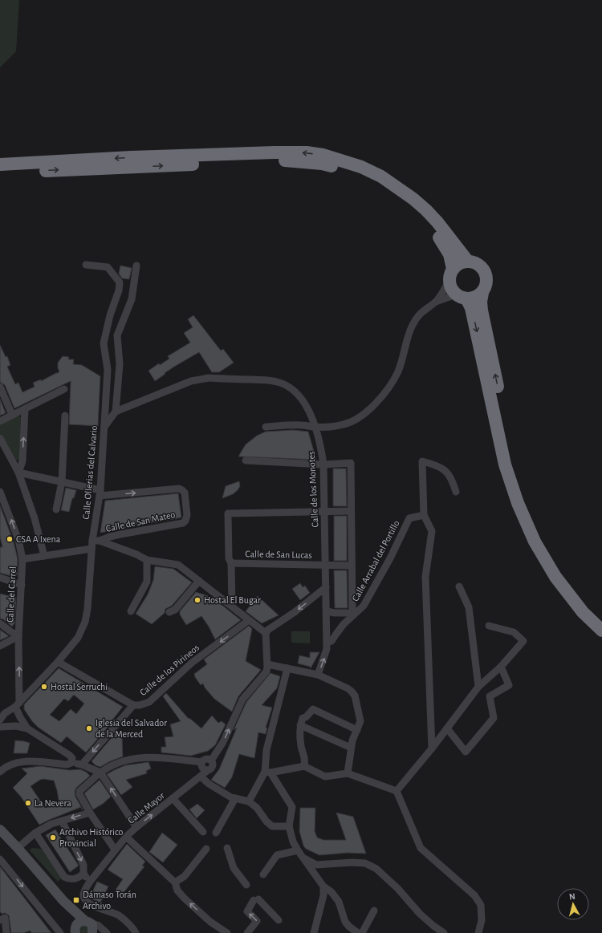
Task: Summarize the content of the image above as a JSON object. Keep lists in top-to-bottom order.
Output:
{
  "streets": {
    "street": [
      "Calle Ollerias del Calvario",
      "Calle de los Monotes",
      "Calle de San Mateo",
      "Calle de San Lucas",
      "Calle Arrabal del Portillo",
      "Calle del Carrel",
      "Calle de los Pirineos",
      "Calle Mayor"
    ]
  },
  "crossings": [
    ["Calle Ollerias del Calvario", "Calle de San Mateo"],
    ["Calle Ollerias del Calvario", "Calle del Carrel"],
    ["Calle de los Monotes", "Calle de San Lucas"],
    ["Calle de los Monotes", "Calle Arrabal del Portillo"]
  ],
  "places": {
    "other": [
      "CSA A Ixena",
      "Hostal El Bugar",
      "Hostal Serruchi",
      "Iglesia del Salvador de la Merced",
      "La Nevera",
      "Archivo Histórico Provincial"
    ],
    "transit": ["Dámaso Torán Archivo"]
  },
  "north": "top"
}
